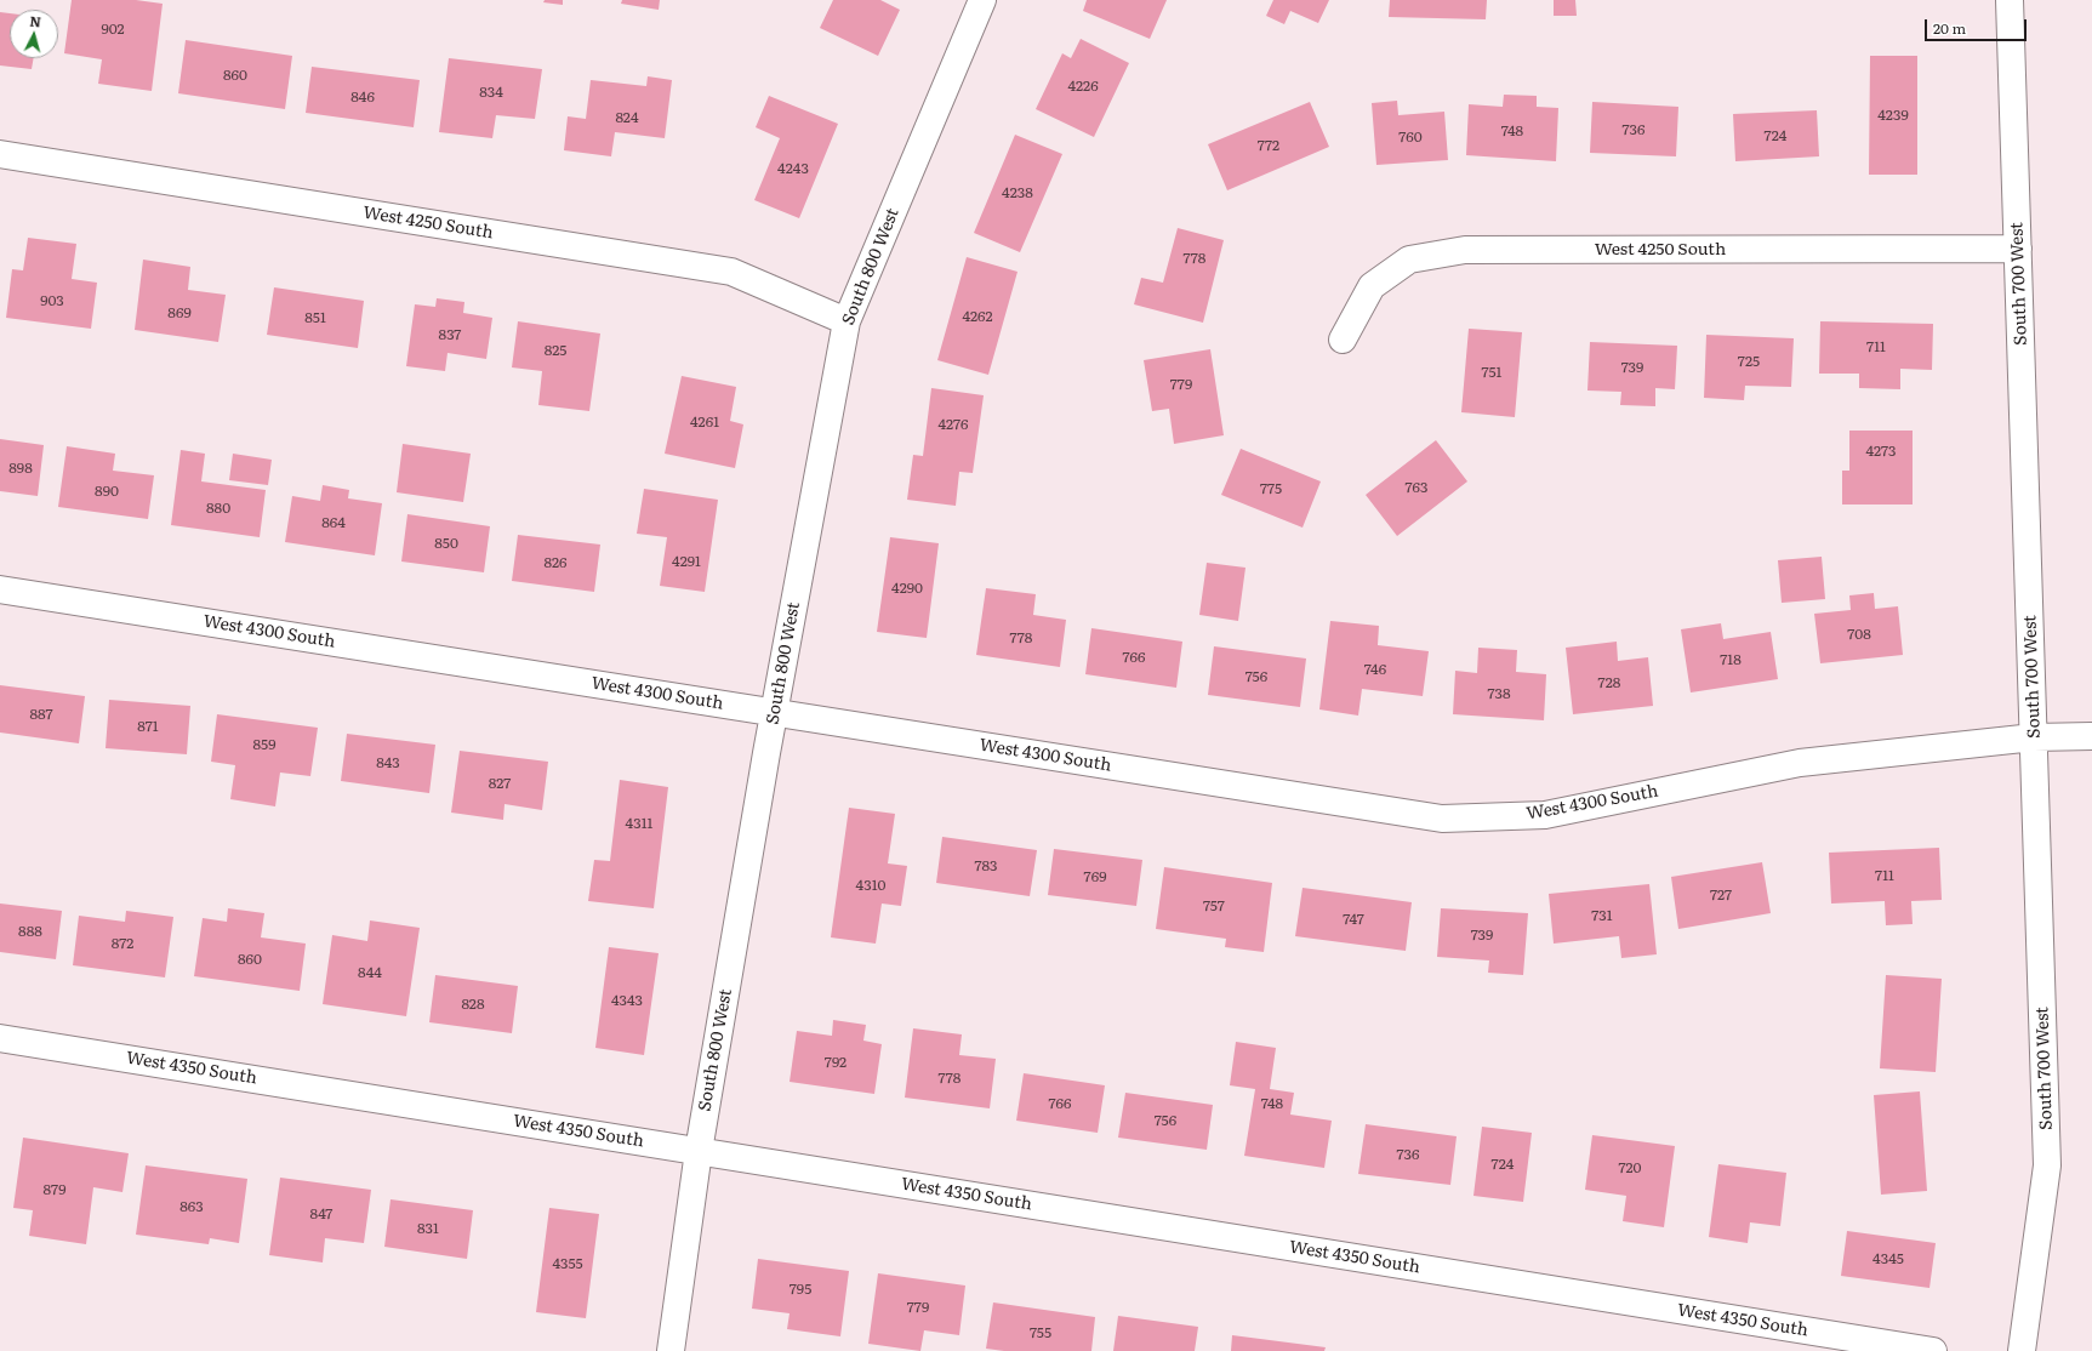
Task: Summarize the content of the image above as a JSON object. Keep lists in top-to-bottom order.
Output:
{
  "streets": {
    "street": [
      "West 4250 South",
      "South 800 West",
      "South 700 West",
      "West 4300 South",
      "West 4350 South"
    ]
  },
  "crossings": [
    ["West 4250 South", "South 800 West"],
    ["West 4250 South", "South 700 West"],
    ["South 800 West", "West 4300 South"],
    ["South 800 West", "West 4350 South"],
    ["South 700 West", "West 4300 South"]
  ],
  "house_numbers": [
    "902",
    "860",
    "4226",
    "834",
    "846",
    "4239",
    "824",
    "736",
    "748",
    "724",
    "760",
    "772",
    "4243",
    "4238",
    "778",
    "903",
    "869",
    "4262",
    "851",
    "837",
    "711",
    "825",
    "725",
    "739",
    "751",
    "779",
    "4261",
    "4276",
    "4273",
    "898",
    "763",
    "775",
    "890",
    "880",
    "864",
    "850",
    "4291",
    "826",
    "4290",
    "708",
    "778",
    "766",
    "718",
    "746",
    "756",
    "728",
    "738",
    "887",
    "871",
    "859",
    "843",
    "827",
    "4311",
    "783",
    "711",
    "769",
    "4310",
    "727",
    "757",
    "731",
    "747",
    "888",
    "739",
    "872",
    "860",
    "844",
    "4343",
    "828",
    "792",
    "778",
    "766",
    "748",
    "756",
    "736",
    "724",
    "720",
    "879",
    "863",
    "847",
    "831",
    "4345",
    "4355",
    "795",
    "779",
    "755"
  ],
  "scale_bar": "20 m",
  "north": "top"
}
